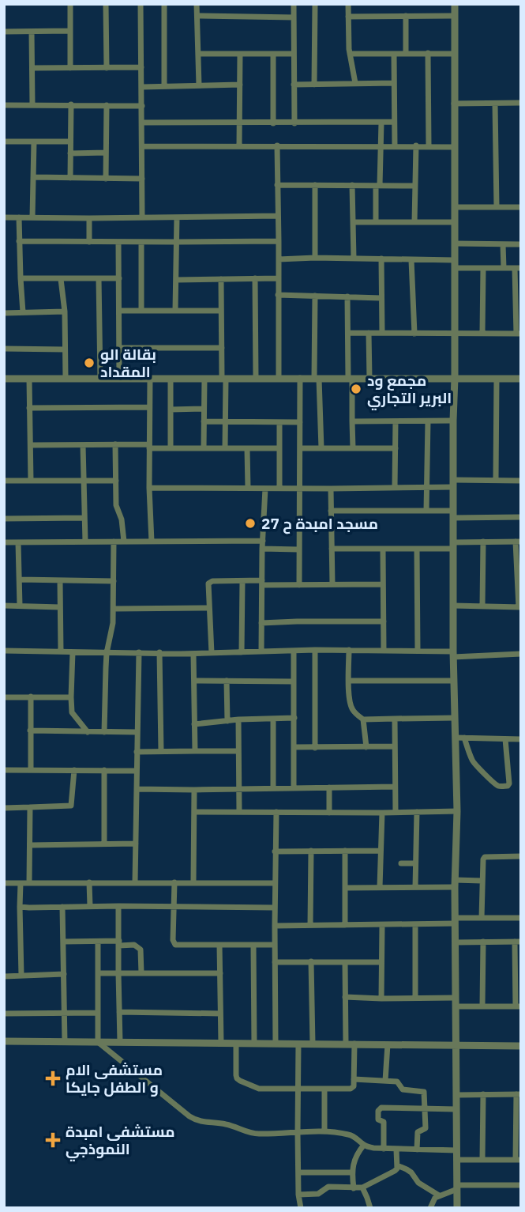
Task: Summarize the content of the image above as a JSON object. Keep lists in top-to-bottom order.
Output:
{
  "places": {
    "other": ["بقالة الو المقداد", "مجمع ود البرير التجاري", "مسجد امبدة ح 27"],
    "health": ["مستشفى الام و الطفل جايكا", "مستشفى امبدة النموذجي"]
  }
}
